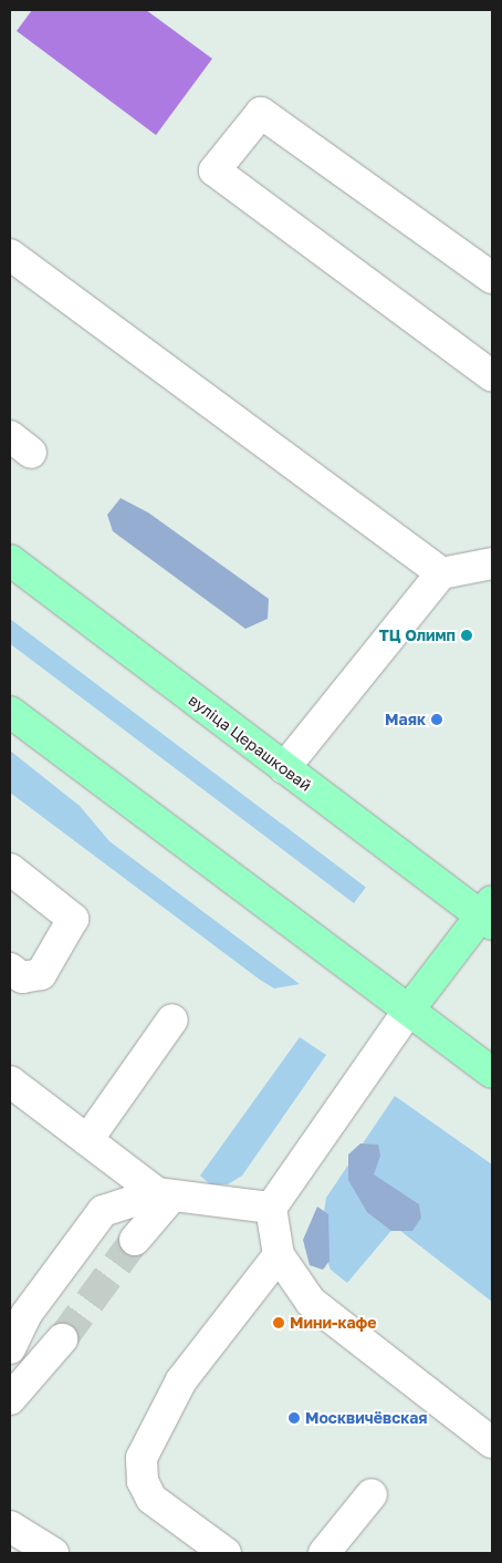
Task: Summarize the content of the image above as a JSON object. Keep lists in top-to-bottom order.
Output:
{
  "streets": {
    "main road": ["вуліца Церашковай"]
  },
  "places": [
    "ТЦ Олимп",
    "Маяк",
    "Мини-кафе",
    "Москвичёвская"
  ]
}
